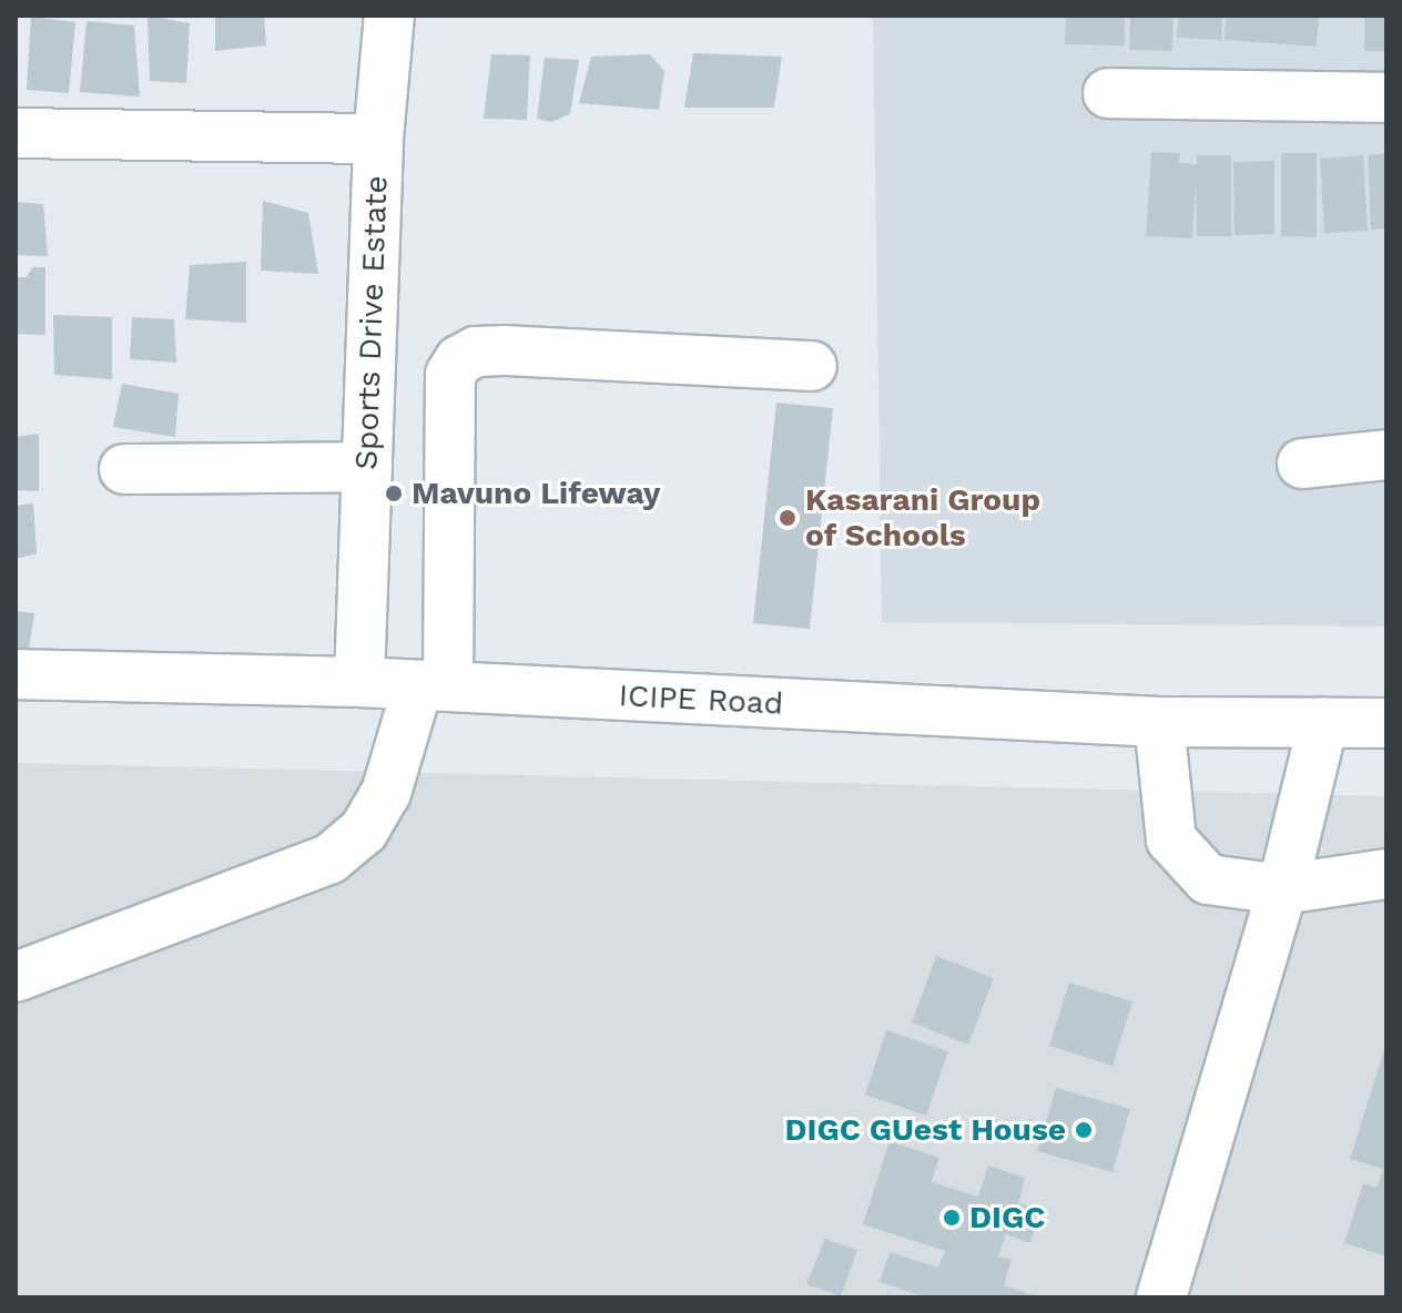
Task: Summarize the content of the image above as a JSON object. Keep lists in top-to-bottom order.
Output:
{
  "streets": {
    "street": ["Sports Drive Estate", "ICIPE Road"]
  },
  "crossings": [
    ["Sports Drive Estate", "ICIPE Road"]
  ],
  "places": [
    "Mavuno Lifeway",
    "Kasarani Group of Schools",
    "DIGC GUest House",
    "DIGC"
  ]
}
